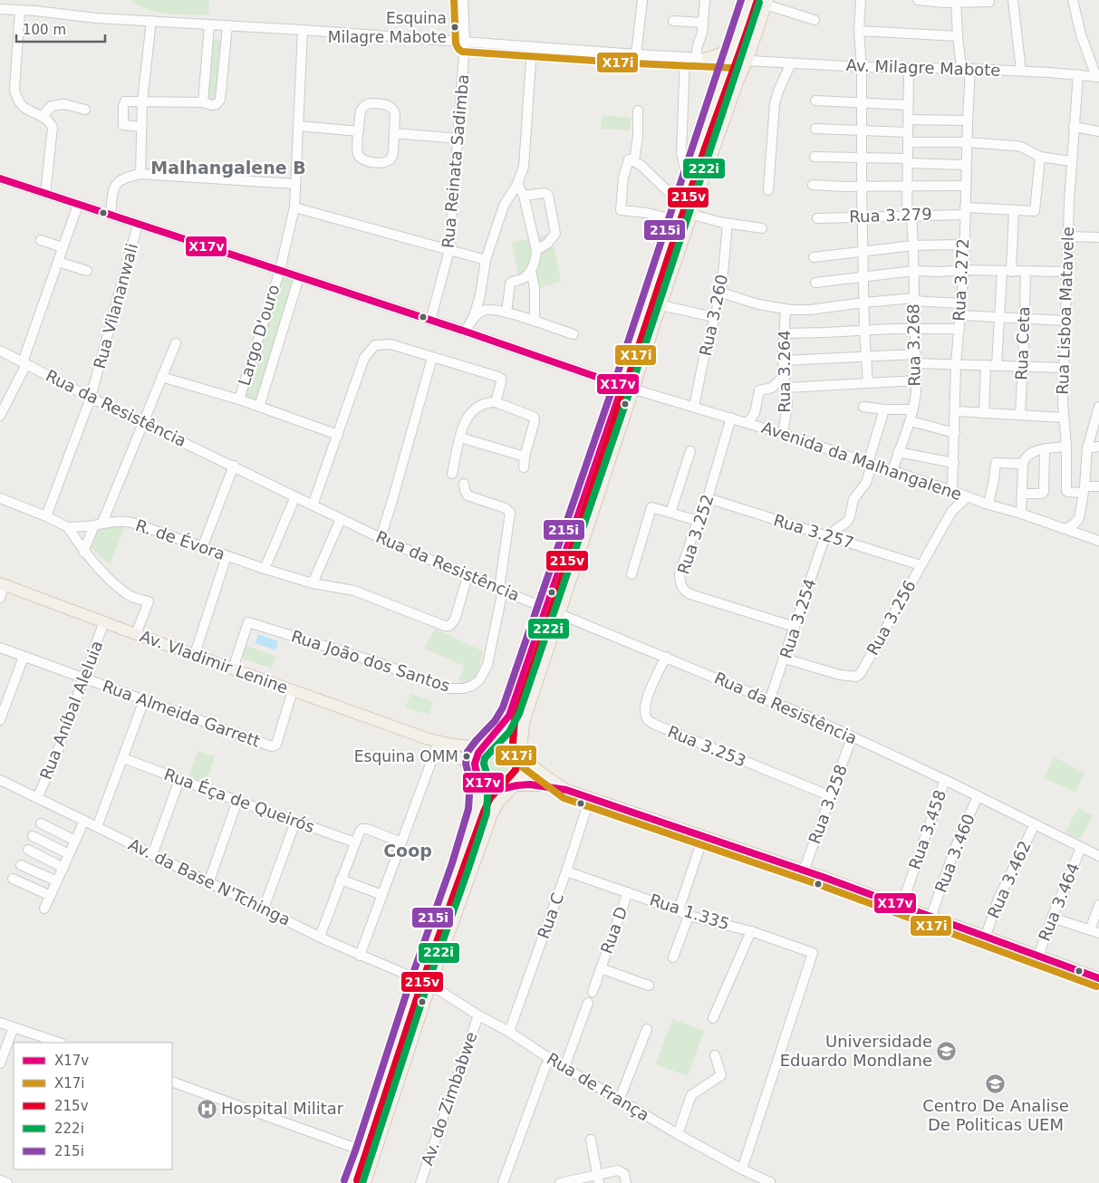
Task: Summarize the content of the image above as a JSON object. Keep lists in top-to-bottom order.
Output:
{
  "streets": {
    "main road": ["Av. Vladimir Lenine"],
    "street": [
      "Av. Milagre Mabote",
      "Rua Reinata Sadimba",
      "Rua 3.279",
      "Rua 3.272",
      "Rua Vilananwali",
      "Rua Lisboa Matavele",
      "Rua 3.260",
      "Largo D'ouro",
      "Rua Ceta",
      "Rua 3.268",
      "Rua 3.264",
      "Rua da Resistência",
      "Avenida da Malhangalene",
      "Rua 3.257",
      "Rua 3.252",
      "R. de Évora",
      "Rua 3.256",
      "Rua 3.254",
      "Rua João dos Santos",
      "Rua Aníbal Aleluia",
      "Rua Almeida Garrett",
      "Rua 3.253",
      "Rua Éça de Queirós",
      "Rua 3.258",
      "Rua 3.458",
      "Rua 3.460",
      "Rua 3.462",
      "Av. da Base N'Tchinga",
      "Rua 3.464",
      "Rua 1.335",
      "Rua C",
      "Rua D",
      "Rua de França",
      "Av. do Zimbabwe"
    ]
  },
  "crossings": [
    ["Av. Milagre Mabote", "Rua Reinata Sadimba"],
    ["Av. Milagre Mabote", "Rua 3.272"],
    ["Av. Milagre Mabote", "Rua Lisboa Matavele"],
    ["Av. Milagre Mabote", "Largo D'ouro"],
    ["Av. Milagre Mabote", "Rua 3.268"],
    ["Rua Reinata Sadimba", "Avenida da Malhangalene"],
    ["Rua 3.279", "Rua 3.272"],
    ["Rua 3.279", "Rua 3.268"],
    ["Rua 3.272", "Avenida da Malhangalene"],
    ["Rua Vilananwali", "Rua da Resistência"],
    ["Rua Vilananwali", "Avenida da Malhangalene"],
    ["Rua 3.260", "Avenida da Malhangalene"],
    ["Largo D'ouro", "Avenida da Malhangalene"],
    ["Rua 3.268", "Avenida da Malhangalene"],
    ["Rua 3.264", "Avenida da Malhangalene"],
    ["Rua da Resistência", "R. de Évora"],
    ["Rua da Resistência", "Rua 3.254"],
    ["Rua da Resistência", "Rua João dos Santos"],
    ["Rua da Resistência", "Rua 3.253"],
    ["Rua da Resistência", "Rua 3.258"],
    ["Rua da Resistência", "Rua 3.458"],
    ["Rua da Resistência", "Rua 3.460"],
    ["Rua da Resistência", "Rua 3.462"],
    ["Rua da Resistência", "Rua 3.464"],
    ["Avenida da Malhangalene", "Rua 3.252"],
    ["Avenida da Malhangalene", "Rua 3.256"],
    ["Rua 3.257", "Rua 3.252"],
    ["Rua 3.257", "Rua 3.256"],
    ["Rua 3.257", "Rua 3.254"],
    ["Rua 3.252", "Rua 3.254"],
    ["Rua 3.256", "Rua 3.254"],
    ["Rua João dos Santos", "Av. Vladimir Lenine"],
    ["Av. Vladimir Lenine", "Rua Aníbal Aleluia"],
    ["Av. Vladimir Lenine", "Rua Almeida Garrett"],
    ["Rua Aníbal Aleluia", "Rua Almeida Garrett"],
    ["Rua Aníbal Aleluia", "Av. da Base N'Tchinga"],
    ["Rua 3.253", "Rua 3.258"],
    ["Av. da Base N'Tchinga", "Rua de França"],
    ["Rua 1.335", "Rua C"],
    ["Rua 1.335", "Rua D"],
    ["Rua 1.335", "Rua de França"],
    ["Rua C", "Rua de França"],
    ["Rua de França", "Av. do Zimbabwe"]
  ],
  "districts": ["Malhangalene B", "Coop"],
  "places": {
    "other": ["Esquina Milagre Mabote", "Esquina OMM"],
    "school or university": ["Universidade Eduardo Mondlane", "Centro De Analise De Politicas UEM"],
    "hospital": ["Hospital Militar"]
  },
  "lines": [
    "transit line X17i",
    "transit line 215v",
    "transit line 215i",
    "transit line 222i",
    "transit line X17v"
  ],
  "legend": [
    "X17v",
    "X17i",
    "215v",
    "222i",
    "215i"
  ],
  "scale_bar": "100 m"
}
